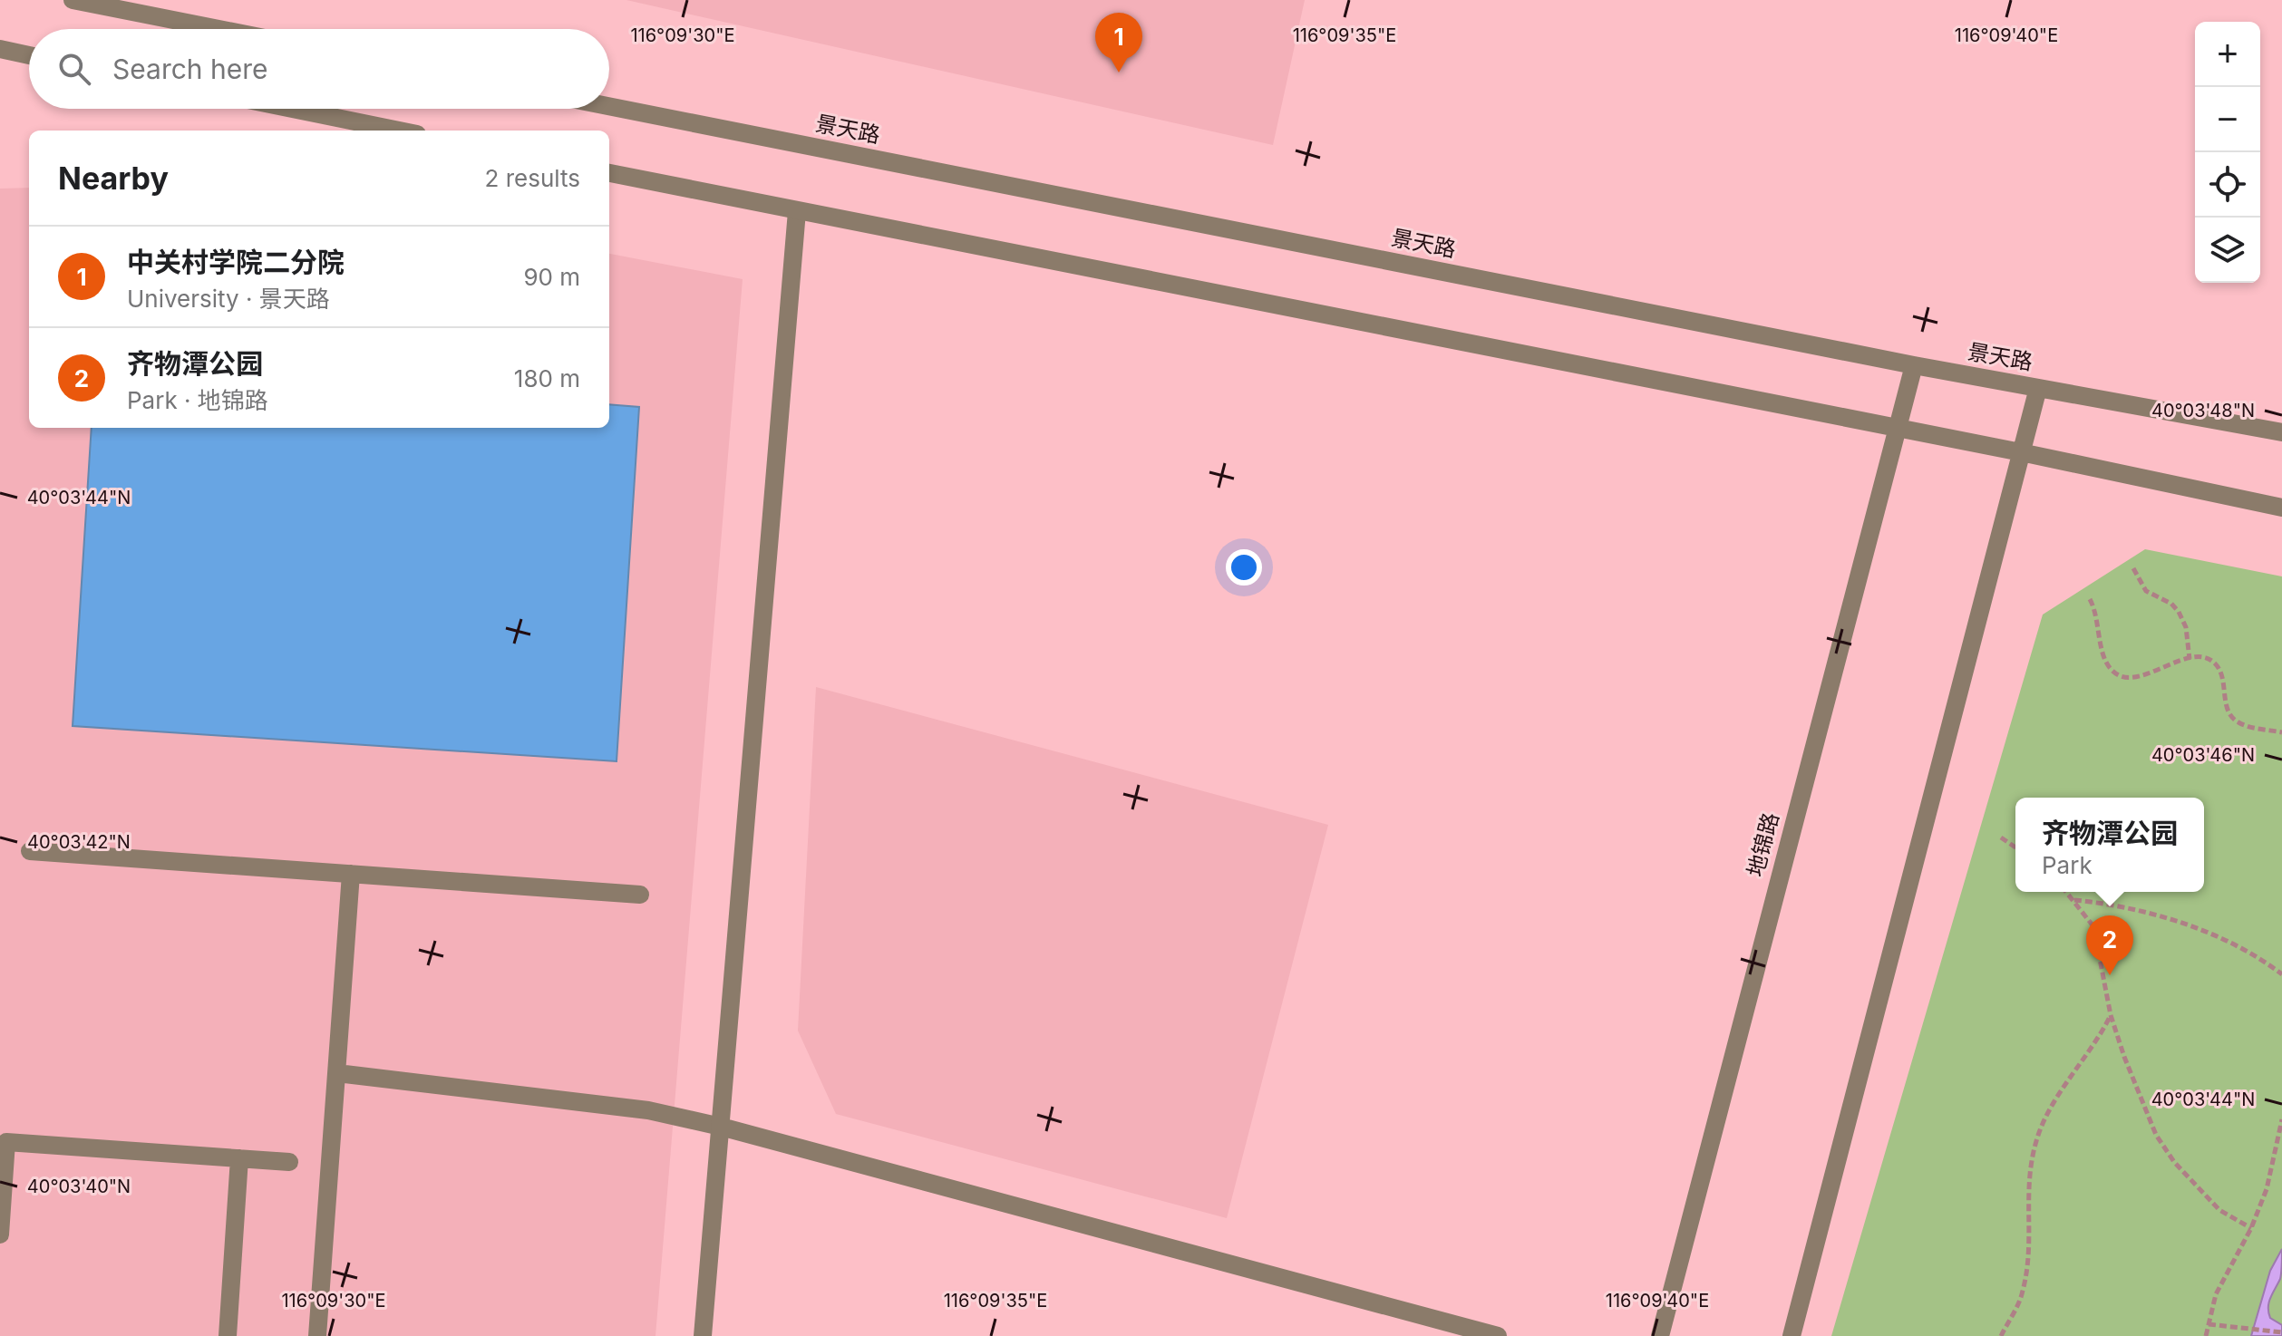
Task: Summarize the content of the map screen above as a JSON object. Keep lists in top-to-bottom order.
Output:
{
  "streets": {
    "street": ["景天路", "地锦路"]
  },
  "crossings": [
    ["景天路", "地锦路"]
  ],
  "page": {
    "pins": ["1", "2"],
    "map_buttons": ["+", "−"],
    "search": "Search here",
    "heading": ["Nearby", "2 results"],
    "list": [
      {
        "mark": "1",
        "name": "中关村学院二分院",
        "note": "University · 景天路",
        "value": "90 m"
      },
      {
        "mark": "2",
        "name": "齐物潭公园",
        "note": "Park · 地锦路",
        "value": "180 m"
      }
    ],
    "popup": ["齐物潭公园", "Park"]
  },
  "coordinates": [
    "116°09'30\"E",
    "116°09'35\"E",
    "116°09'40\"E",
    "40°03'48\"N",
    "40°03'44\"N",
    "40°03'46\"N",
    "40°03'42\"N",
    "40°03'40\"N"
  ]
}
